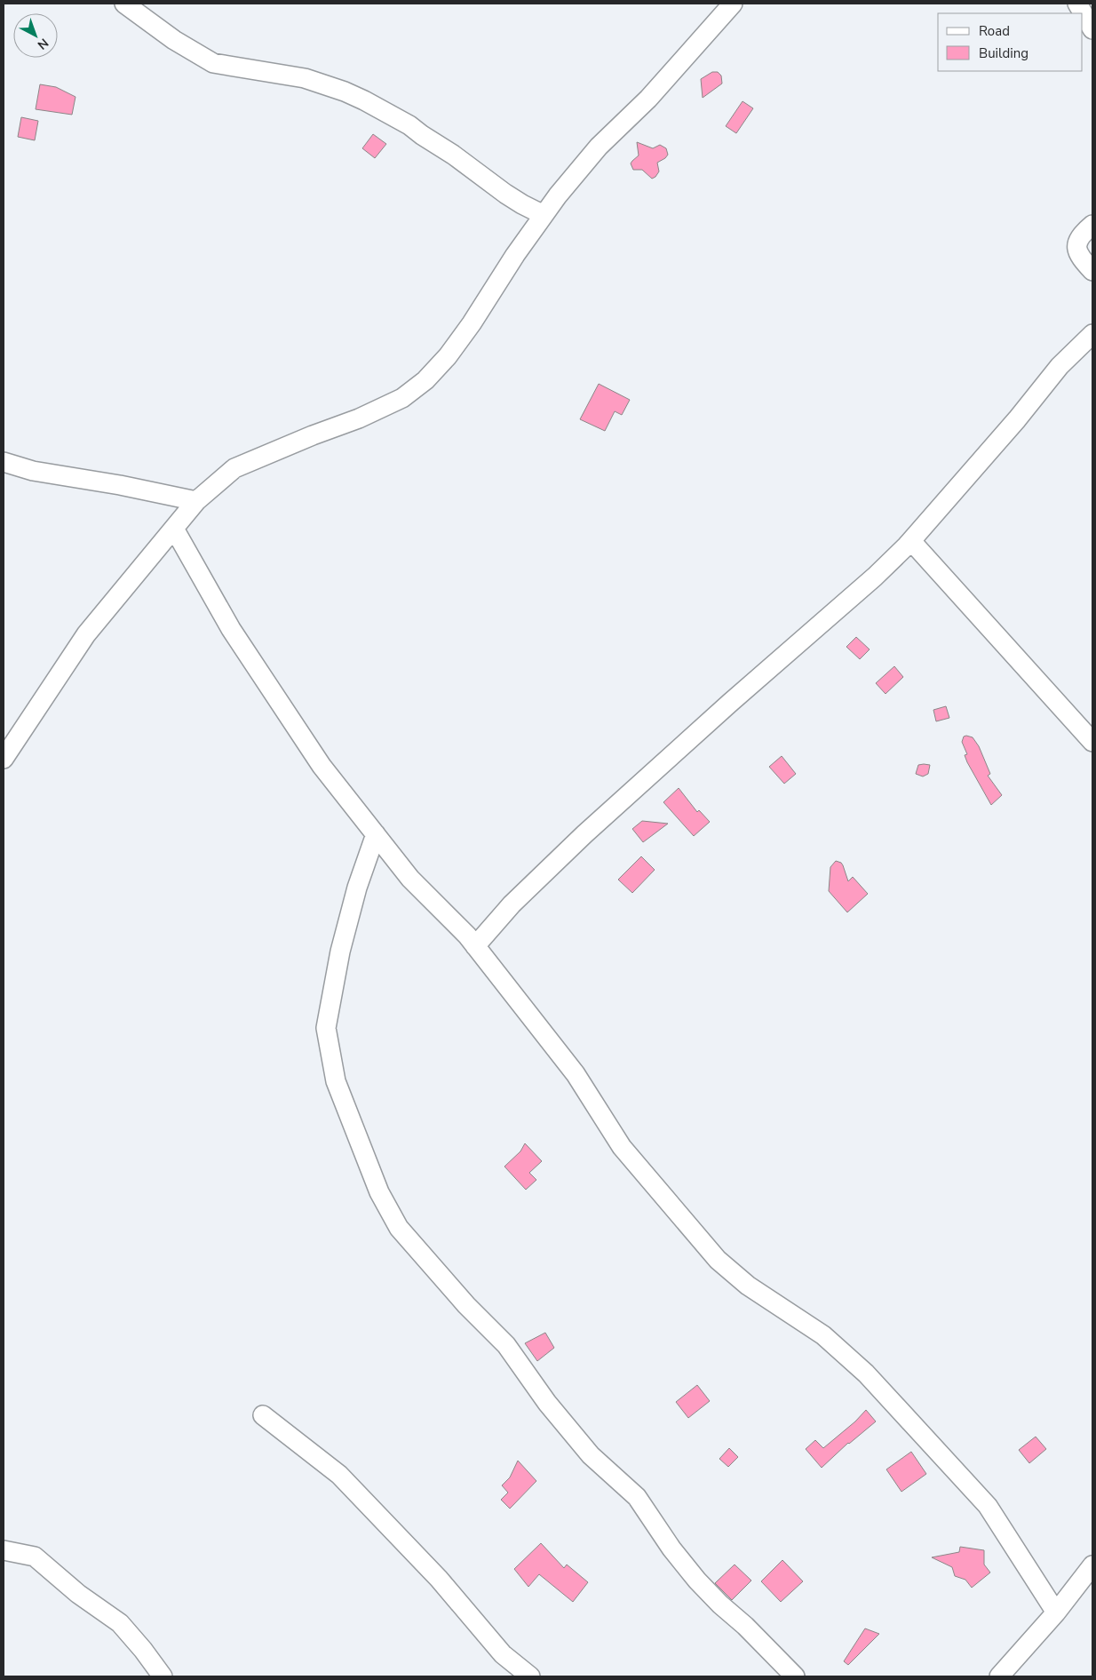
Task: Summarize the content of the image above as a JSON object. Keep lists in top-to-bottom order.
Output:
{
  "legend": ["Road", "Building"],
  "north": "bottom right"
}
